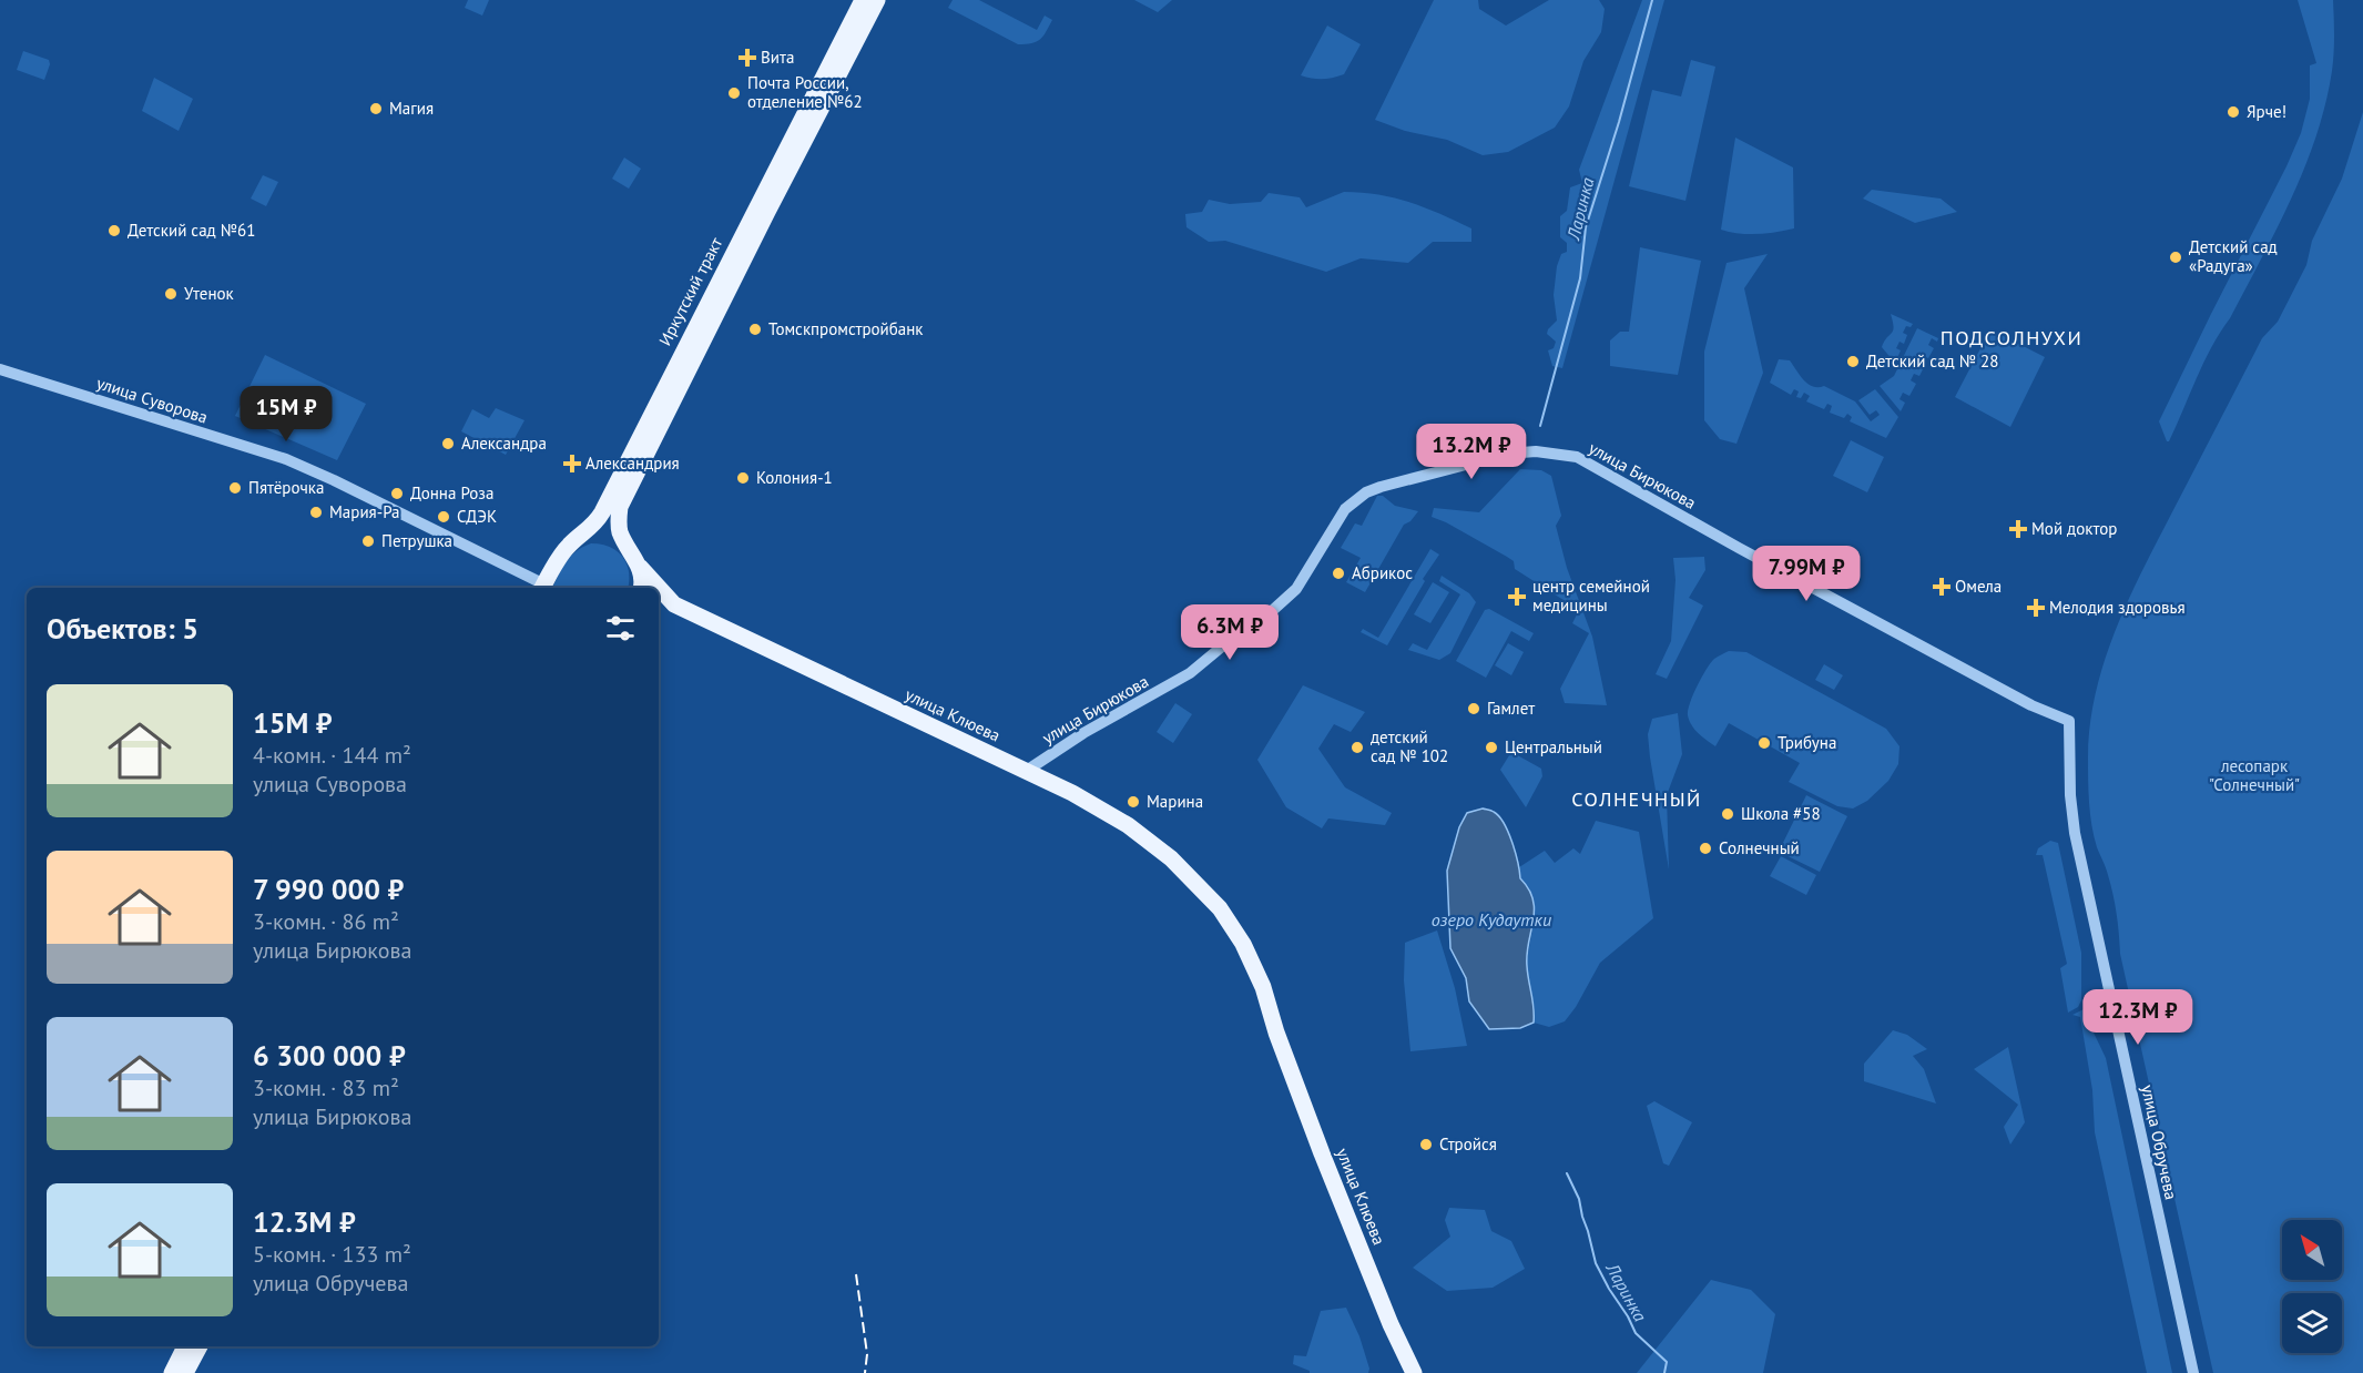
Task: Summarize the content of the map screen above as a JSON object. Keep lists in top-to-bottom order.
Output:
{
  "streets": {
    "main road": ["Иркутский тракт", "улица Клюева"],
    "street": ["улица Суворова", "улица Бирюкова", "улица Обручева"]
  },
  "crossings": [
    ["Иркутский тракт", "улица Суворова"],
    ["Иркутский тракт", "улица Клюева"],
    ["улица Бирюкова", "улица Клюева"],
    ["улица Бирюкова", "улица Обручева"]
  ],
  "districts": ["ПОДСОЛНУХИ", "СОЛНЕЧНЫЙ"],
  "water": ["Ларинка", "озеро Кудаутки"],
  "parks": ["лесопарк \"Солнечный\""],
  "places": {
    "health": [
      "Вита",
      "Александрия",
      "Мой доктор",
      "Омела",
      "центр семейной медицины",
      "Мелодия здоровья"
    ],
    "other": [
      "Почта России, отделение №62",
      "Магия",
      "Ярче!",
      "Детский сад №61",
      "Детский сад «Радуга»",
      "Утенок",
      "Томскпромстройбанк",
      "Детский сад № 28",
      "Александра",
      "Колония-1",
      "Пятёрочка",
      "Донна Роза",
      "Мария-Ра",
      "СДЭК",
      "Петрушка",
      "Абрикос",
      "Гамлет",
      "Трибуна",
      "детский сад № 102",
      "Центральный",
      "Марина",
      "Школа #58",
      "Солнечный",
      "Стройся"
    ]
  },
  "north": "top left",
  "page": {
    "price": [
      "15M ₽",
      "13.2M ₽",
      "7.99M ₽",
      "6.3M ₽",
      "12.3M ₽"
    ],
    "heading": "Объектов: 5",
    "list": [
      {
        "name": "15M ₽",
        "note": "4-комн. · 144 m² · улица Суворова"
      },
      {
        "name": "7 990 000 ₽",
        "note": "3-комн. · 86 m² · улица Бирюкова"
      },
      {
        "name": "6 300 000 ₽",
        "note": "3-комн. · 83 m² · улица Бирюкова"
      },
      {
        "name": "12.3M ₽",
        "note": "5-комн. · 133 m² · улица Обручева"
      }
    ]
  }
}
